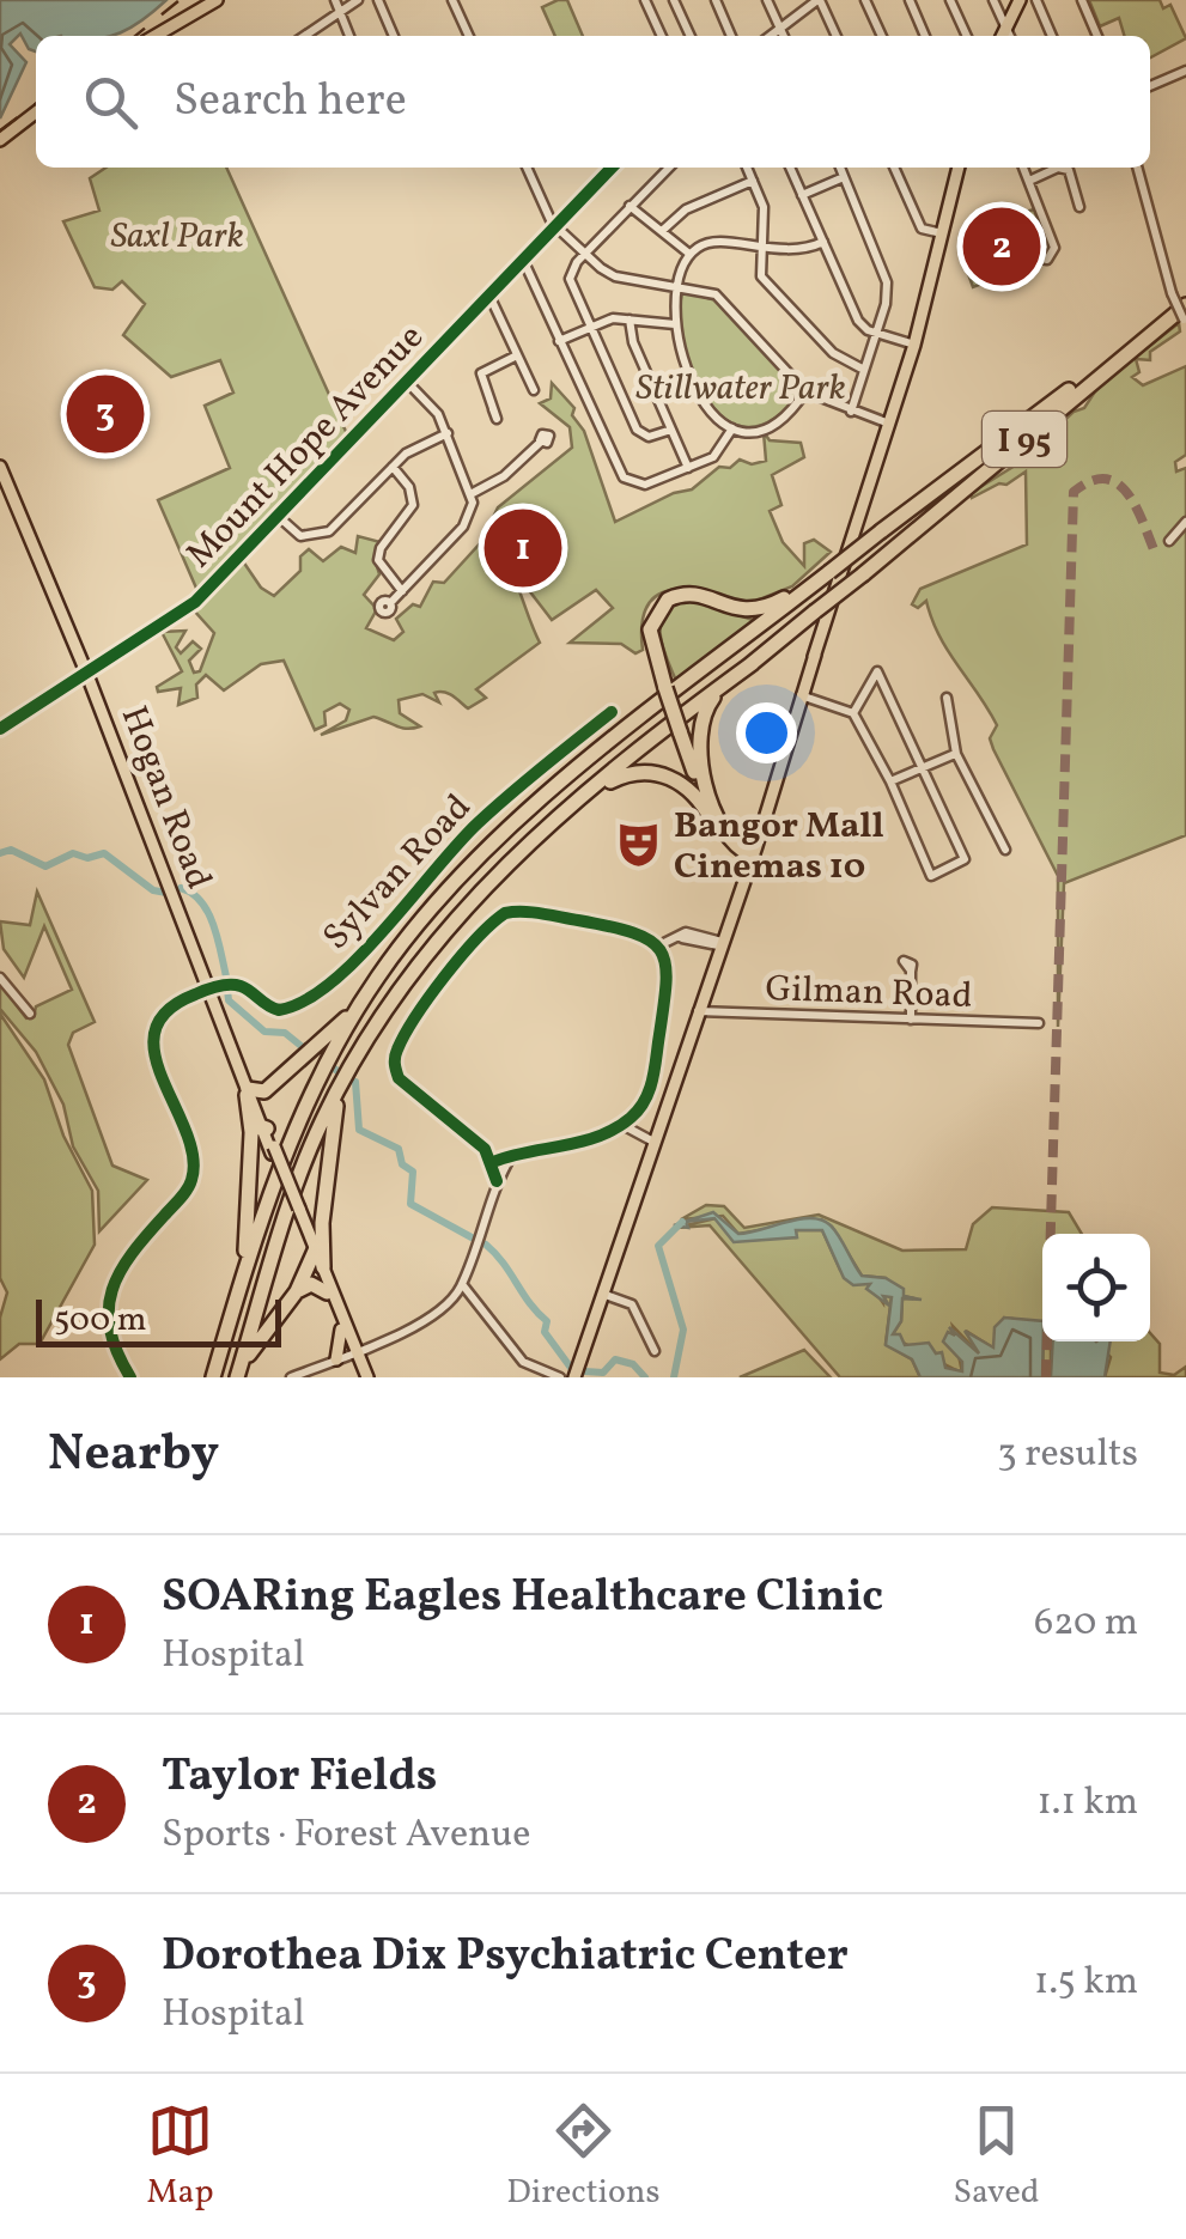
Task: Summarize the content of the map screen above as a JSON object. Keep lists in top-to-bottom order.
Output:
{
  "streets": {
    "highway": ["I 95"],
    "main road": ["Hogan Road"],
    "street": ["Mount Hope Avenue", "Sylvan Road", "Gilman Road"]
  },
  "crossings": [
    ["Mount Hope Avenue", "Hogan Road"],
    ["Hogan Road", "Sylvan Road"]
  ],
  "parks": ["Saxl Park", "Stillwater Park"],
  "places": {
    "theatre": ["Bangor Mall Cinemas 10"]
  },
  "scale_bar": "500 m",
  "page": {
    "search": "Search here",
    "pins": ["2", "3", "1"],
    "scale": "500 m",
    "heading": ["Nearby", "3 results"],
    "list": [
      {
        "mark": "1",
        "name": "SOARing Eagles Healthcare Clinic",
        "note": "Hospital",
        "value": "620 m"
      },
      {
        "mark": "2",
        "name": "Taylor Fields",
        "note": "Sports · Forest Avenue",
        "value": "1.1 km"
      },
      {
        "mark": "3",
        "name": "Dorothea Dix Psychiatric Center",
        "note": "Hospital",
        "value": "1.5 km"
      }
    ],
    "nav": ["Map", "Directions", "Saved"]
  }
}
